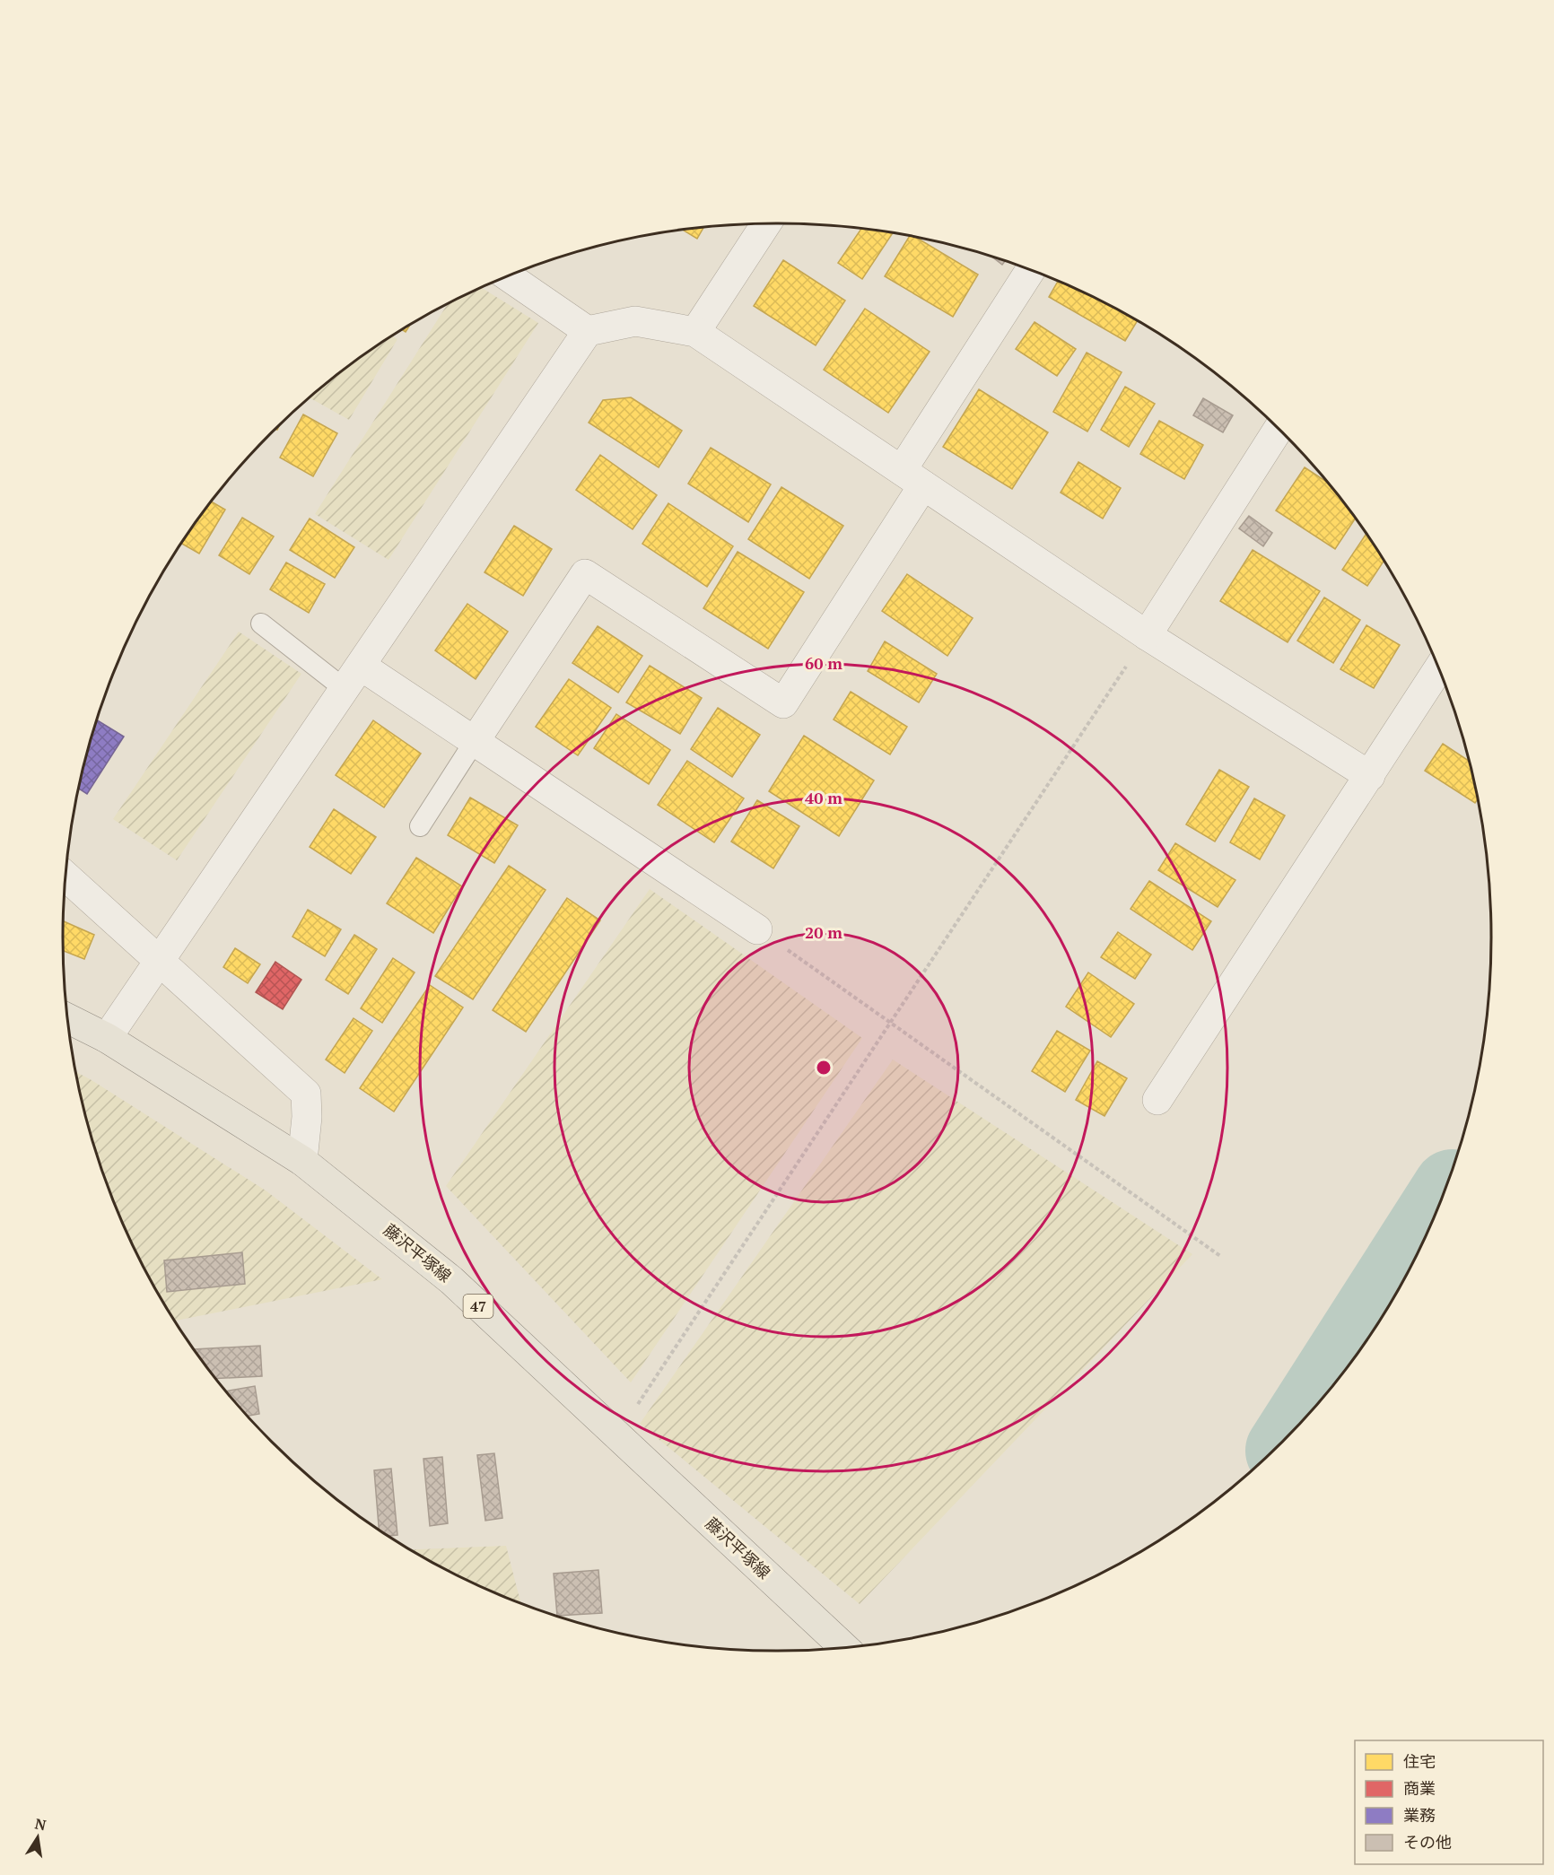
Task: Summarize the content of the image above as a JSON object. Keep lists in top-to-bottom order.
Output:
{
  "streets": {
    "main road": ["藤沢平塚線", "47"]
  },
  "legend": [
    "住宅",
    "商業",
    "業務",
    "その他"
  ],
  "north": "top",
  "rings": ["60 m", "40 m", "20 m"]
}
